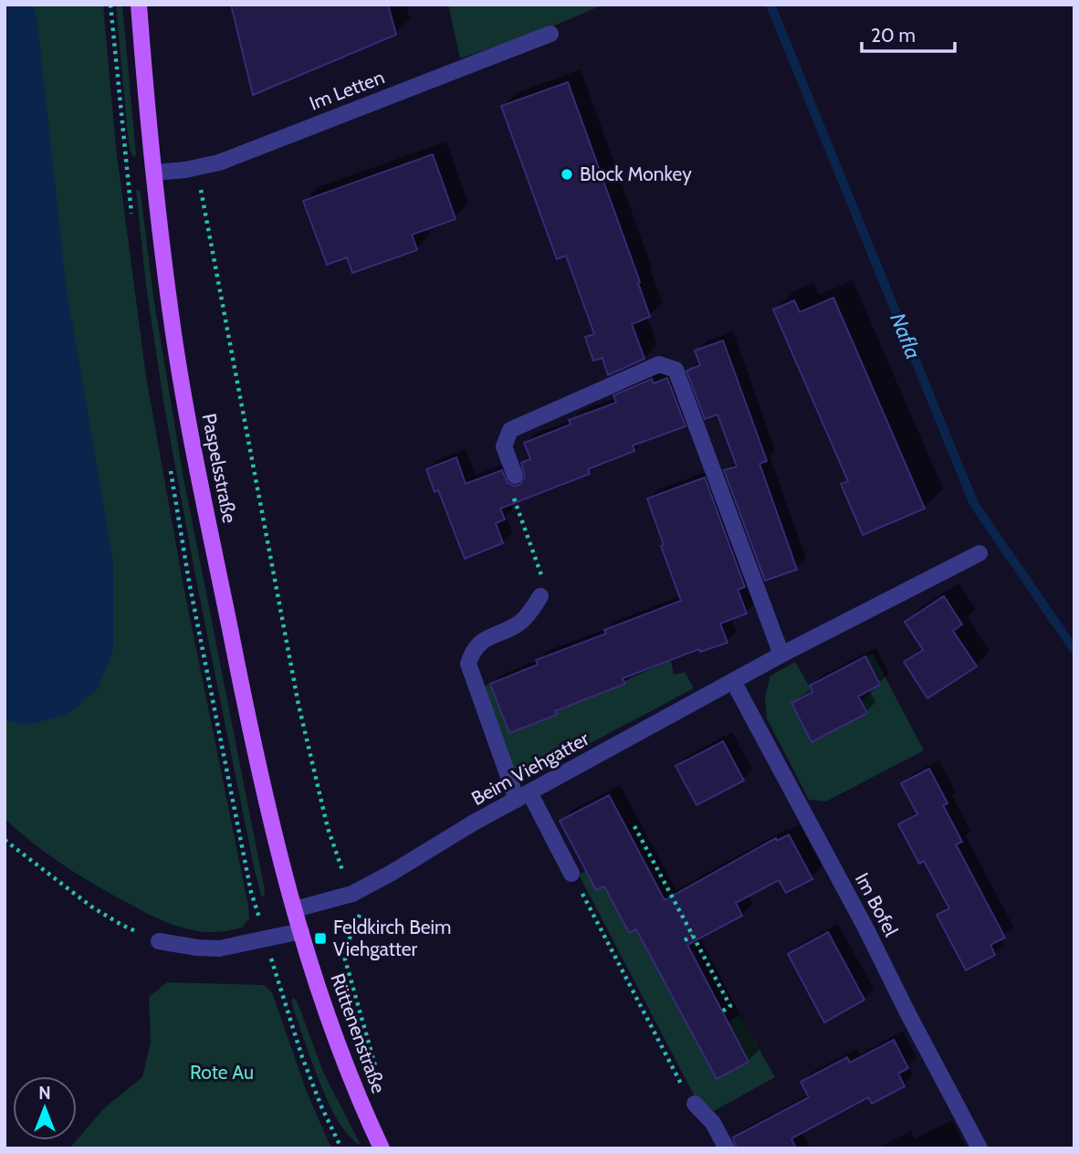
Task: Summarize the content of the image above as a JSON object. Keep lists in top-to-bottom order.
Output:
{
  "streets": {
    "main road": ["Paspelsstraße", "Rüttenenstraße"],
    "street": ["Im Letten", "Beim Viehgatter", "Im Bofel"]
  },
  "crossings": [
    ["Im Letten", "Paspelsstraße"],
    ["Paspelsstraße", "Beim Viehgatter"],
    ["Paspelsstraße", "Rüttenenstraße"],
    ["Beim Viehgatter", "Im Bofel"]
  ],
  "water": ["Nafla"],
  "parks": ["Rote Au"],
  "places": {
    "other": ["Block Monkey"],
    "transit": ["Feldkirch Beim Viehgatter"]
  },
  "scale_bar": "20 m",
  "north": "top"
}
